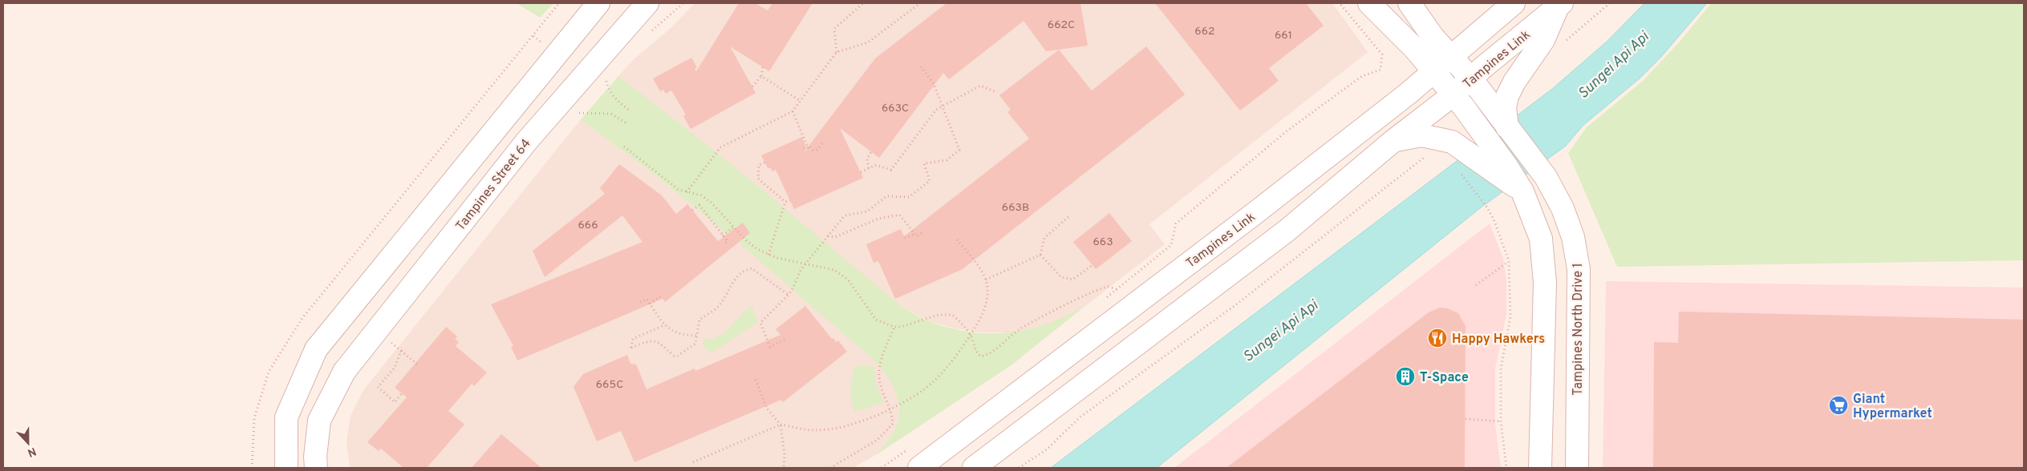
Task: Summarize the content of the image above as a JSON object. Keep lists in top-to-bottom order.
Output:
{
  "streets": {
    "street": ["Tampines Link", "Tampines Street 64", "Tampines North Drive 1"]
  },
  "crossings": [
    ["Tampines Link", "Tampines North Drive 1"]
  ],
  "water": ["Sungei Api Api"],
  "places": {
    "restaurant": ["Happy Hawkers"],
    "building": ["T-Space"],
    "supermarket": ["Giant Hypermarket"]
  },
  "house_numbers": [
    "662C",
    "662",
    "661",
    "663C",
    "663B",
    "666",
    "663",
    "665C"
  ],
  "north": "bottom"
}
